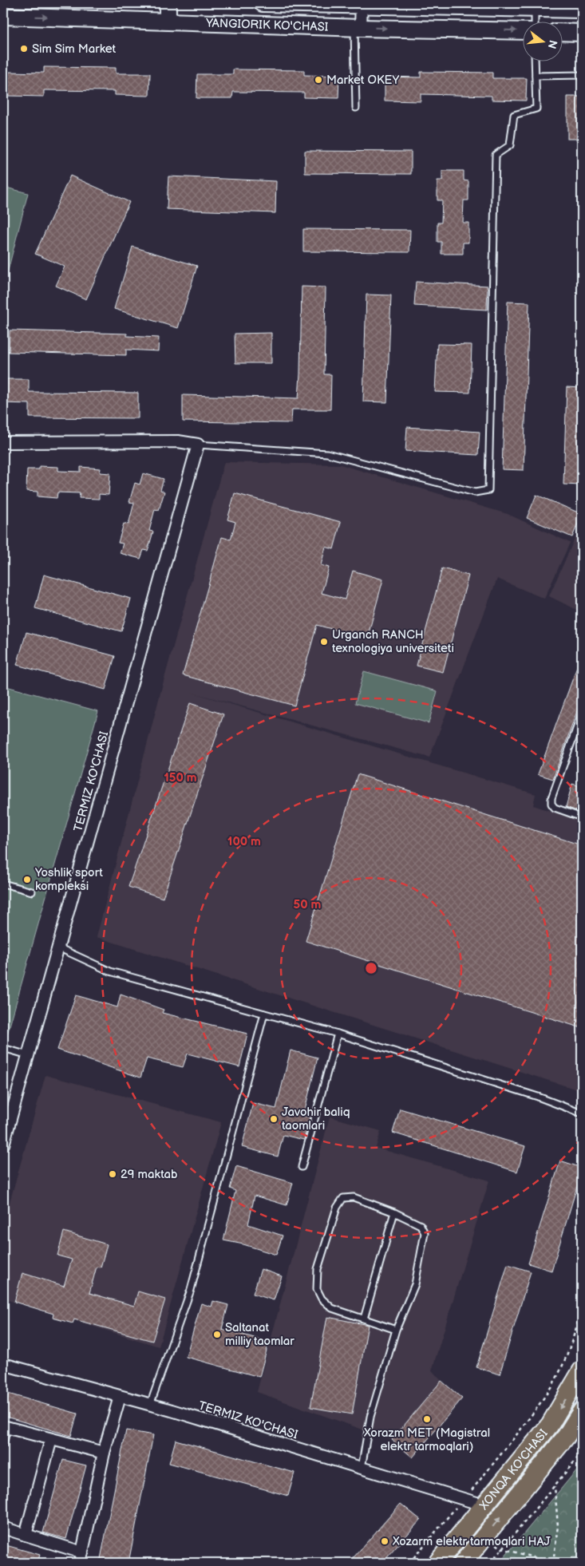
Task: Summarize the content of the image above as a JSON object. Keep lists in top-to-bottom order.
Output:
{
  "streets": {
    "main road": ["YANGIORIK KO'CHASI", "XONQA KO'CHASI"],
    "street": ["TERMIZ KO'CHASI"]
  },
  "crossings": [
    ["TERMIZ KO'CHASI", "XONQA KO'CHASI"]
  ],
  "places": [
    "Sim Sim Market",
    "Market OKEY",
    "Urganch RANCH texnologiya universiteti",
    "Yoshlik sport kompleksi",
    "Javohir baliq taomlari",
    "29 maktab",
    "Saltanat milliy taomlar",
    "Xorazm MET (Magistral elektr tarmoqlari)",
    "Xozarm elektr tarmoqlari HAJ"
  ],
  "north": "right",
  "rings": ["150 m", "100 m", "50 m"]
}
